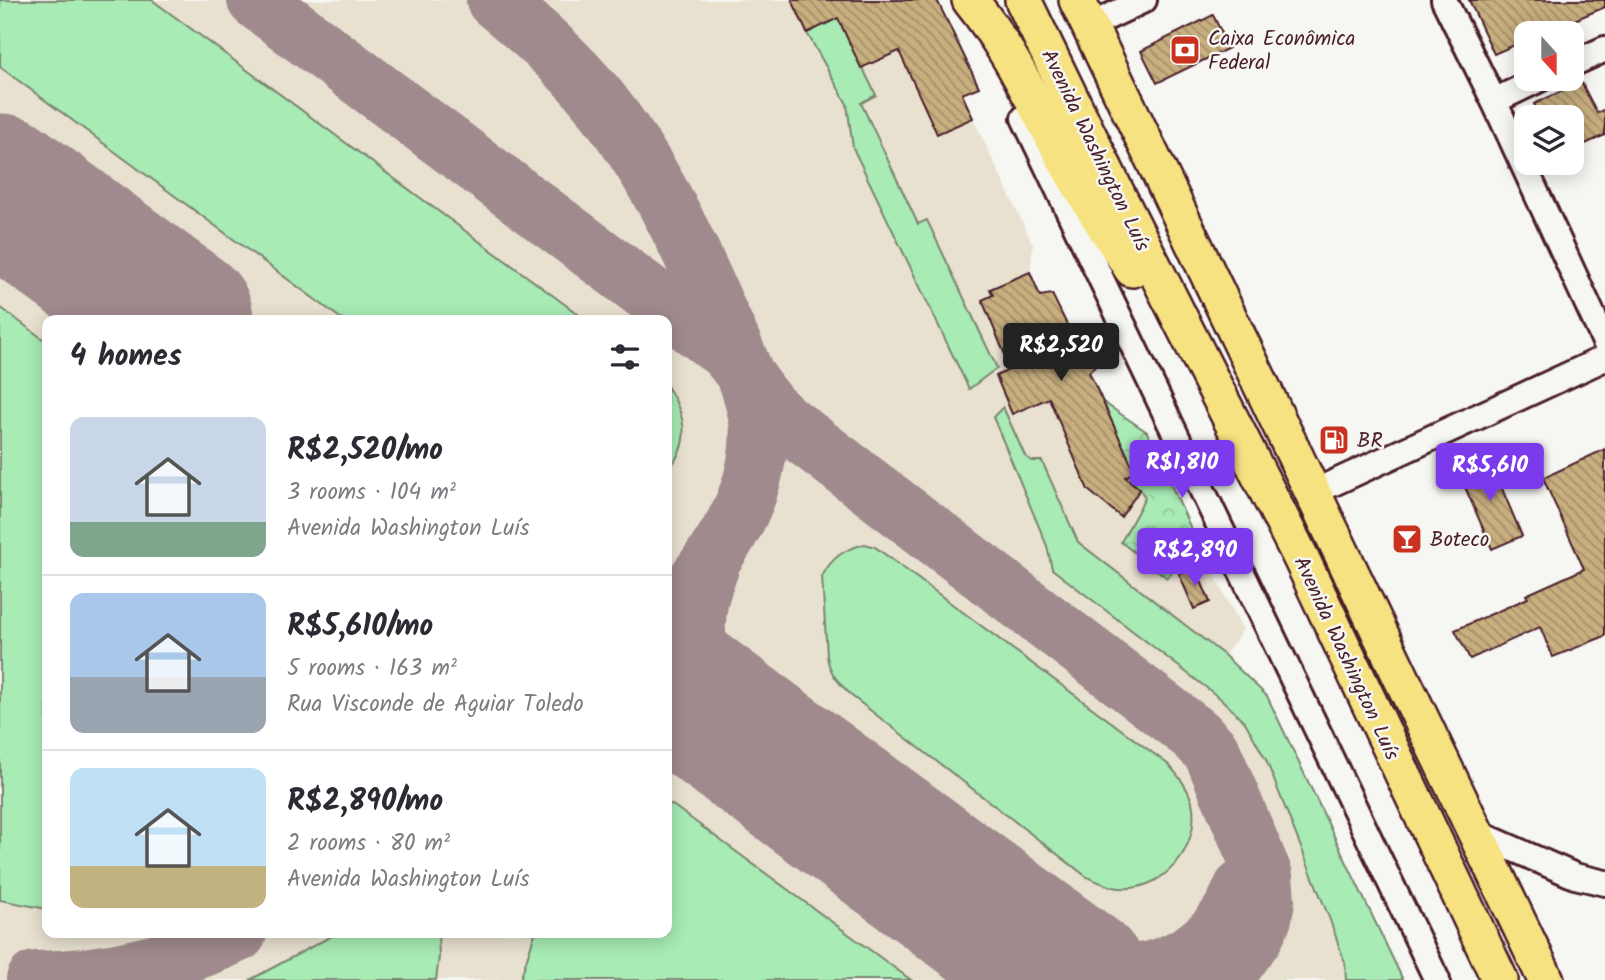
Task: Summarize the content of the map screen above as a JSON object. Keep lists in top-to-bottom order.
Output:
{
  "streets": {
    "highway": ["Avenida Washington Luís"]
  },
  "places": {
    "bank": ["Caixa Econômica Federal"],
    "fuel station": ["BR"],
    "bar": ["Boteco"]
  },
  "north": "bottom",
  "page": {
    "heading": "4 homes",
    "price": [
      "R$2,520",
      "R$1,810",
      "R$5,610",
      "R$2,890"
    ],
    "list": [
      {
        "name": "R$2,520/mo",
        "note": "3 rooms · 104 m² · Avenida Washington Luís"
      },
      {
        "name": "R$5,610/mo",
        "note": "5 rooms · 163 m² · Rua Visconde de Aguiar Toledo"
      },
      {
        "name": "R$2,890/mo",
        "note": "2 rooms · 80 m² · Avenida Washington Luís"
      }
    ]
  }
}
